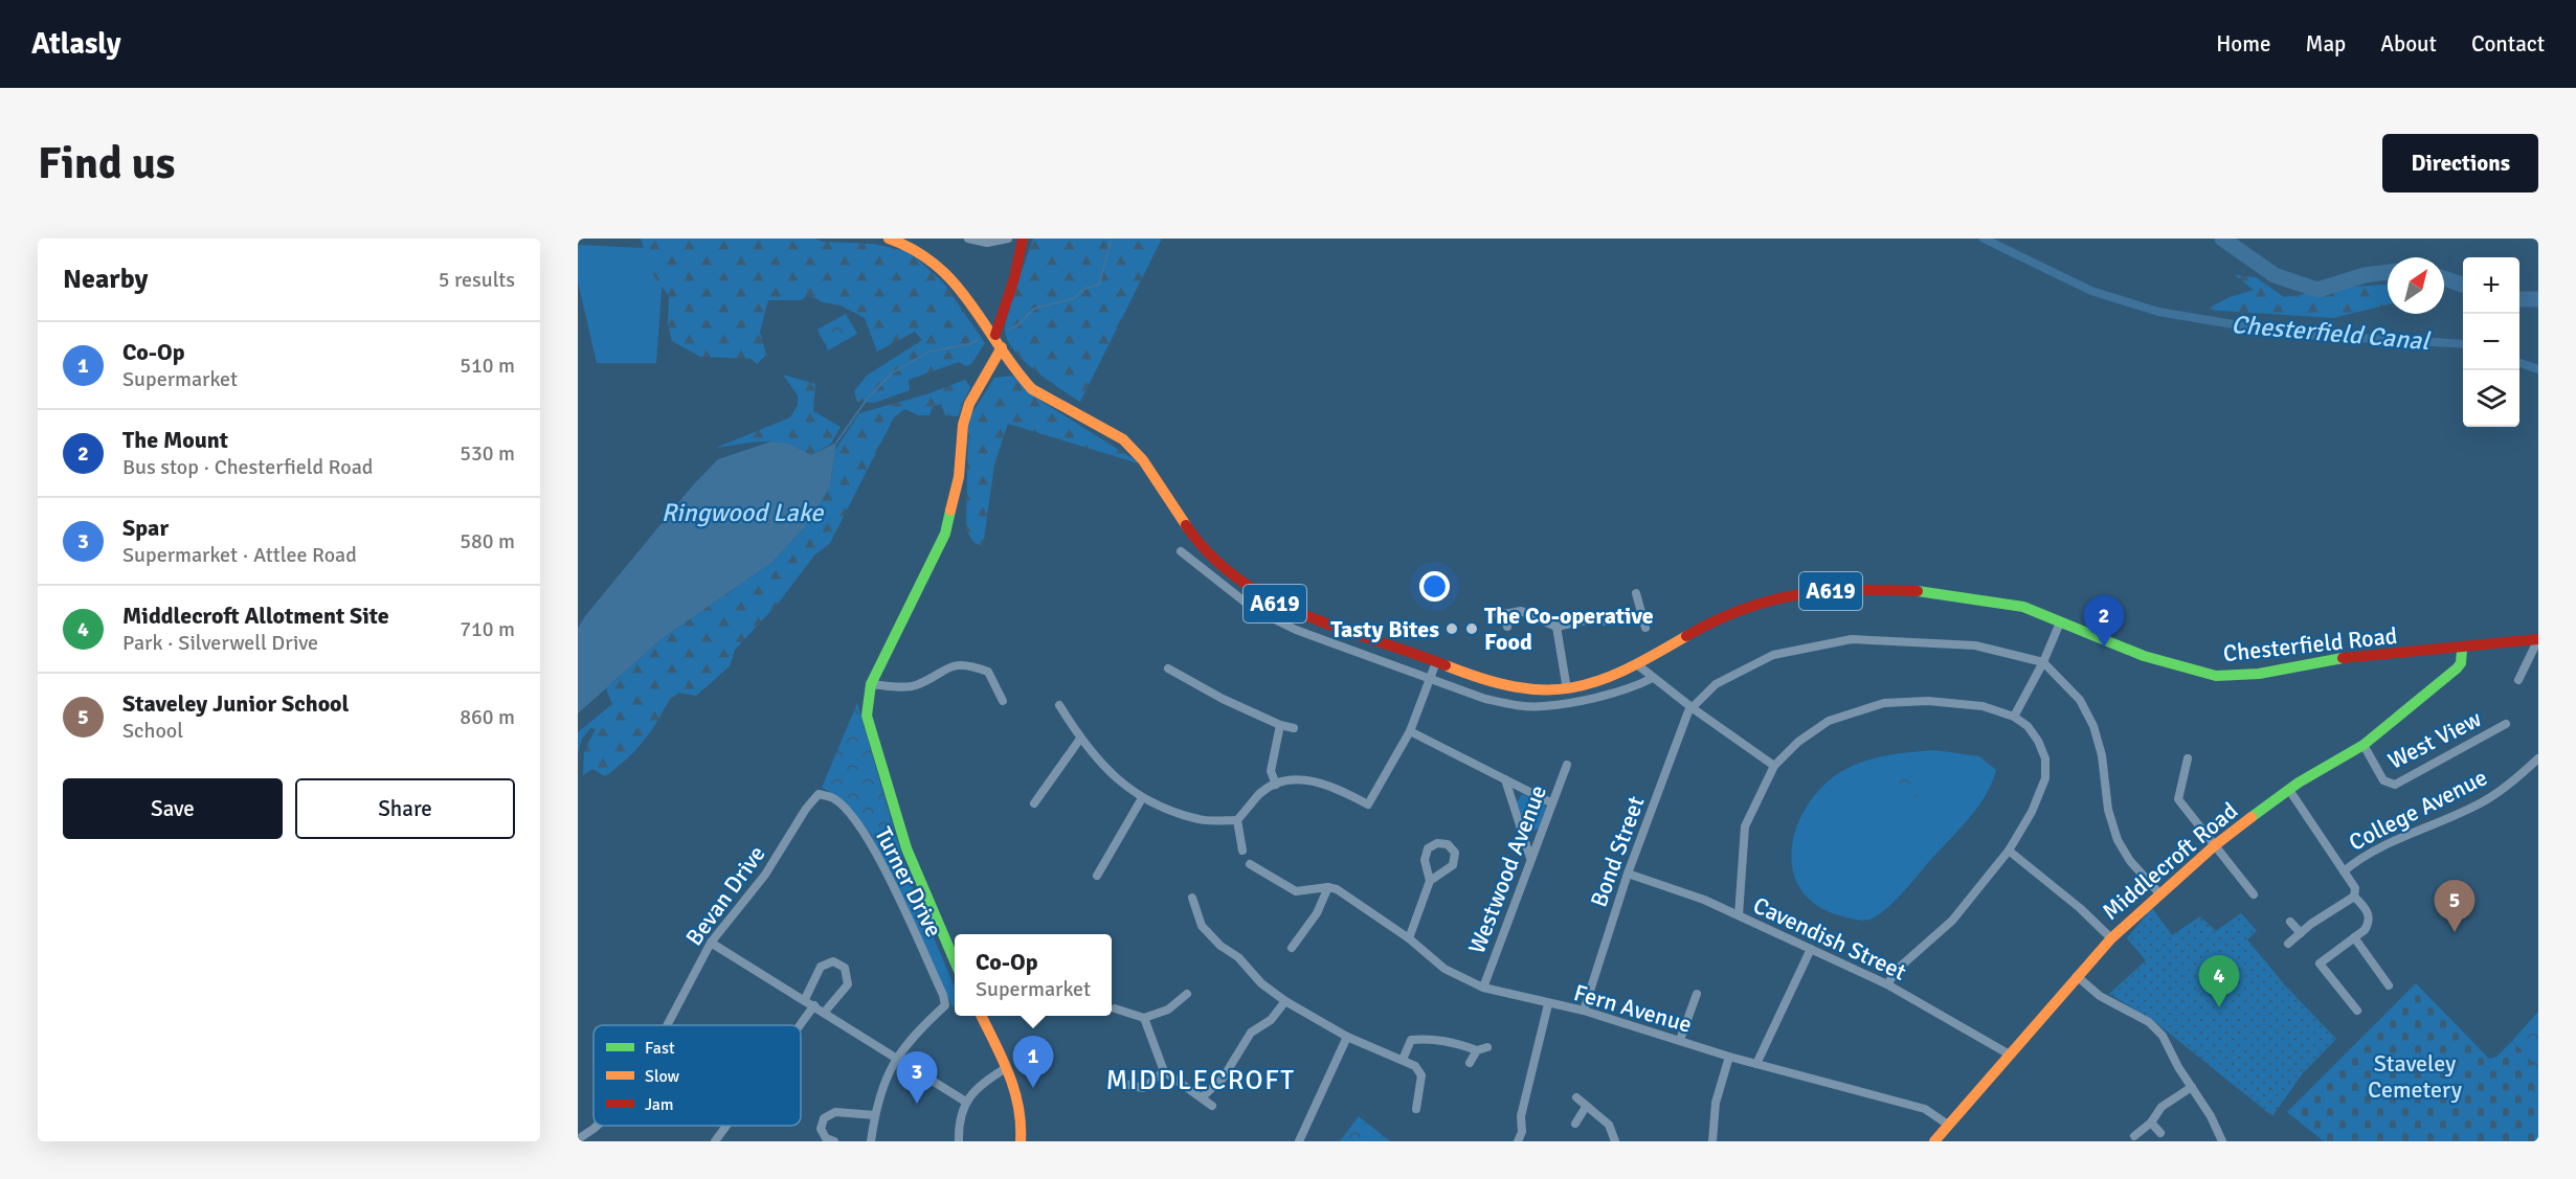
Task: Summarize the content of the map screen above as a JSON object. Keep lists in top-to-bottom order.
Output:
{
  "streets": {
    "main road": ["A619", "Chesterfield Road", "Middlecroft Road"],
    "street": [
      "West View",
      "College Avenue",
      "Bond Street",
      "Westwood Avenue",
      "Turner Drive",
      "Bevan Drive",
      "Cavendish Street",
      "Fern Avenue"
    ]
  },
  "crossings": [
    ["A619", "Chesterfield Road"],
    ["Chesterfield Road", "Middlecroft Road"],
    ["West View", "Middlecroft Road"],
    ["Bond Street", "Cavendish Street"],
    ["Bond Street", "Fern Avenue"],
    ["Middlecroft Road", "Cavendish Street"],
    ["Middlecroft Road", "Fern Avenue"],
    ["Westwood Avenue", "Fern Avenue"],
    ["Turner Drive", "Bevan Drive"]
  ],
  "districts": ["MIDDLECROFT"],
  "water": ["Chesterfield Canal", "Ringwood Lake"],
  "parks": ["Staveley Cemetery"],
  "places": ["Tasty Bites", "The Co-operative Food"],
  "legend": ["Fast", "Slow", "Jam"],
  "north": "top right",
  "page": {
    "header": "Atlasly",
    "nav": [
      "Home",
      "Map",
      "About",
      "Contact"
    ],
    "buttons": [
      "Directions",
      ["Save", "Share"]
    ],
    "title": "Find us",
    "heading": ["Nearby", "5 results"],
    "map_buttons": ["+", "−"],
    "list": [
      {
        "mark": "1",
        "name": "Co-Op",
        "note": "Supermarket",
        "value": "510 m"
      },
      {
        "mark": "2",
        "name": "The Mount",
        "note": "Bus stop · Chesterfield Road",
        "value": "530 m"
      },
      {
        "mark": "3",
        "name": "Spar",
        "note": "Supermarket · Attlee Road",
        "value": "580 m"
      },
      {
        "mark": "4",
        "name": "Middlecroft Allotment Site",
        "note": "Park · Silverwell Drive",
        "value": "710 m"
      },
      {
        "mark": "5",
        "name": "Staveley Junior School",
        "note": "School",
        "value": "860 m"
      }
    ],
    "pins": [
      "2",
      "5",
      "4",
      "1",
      "3"
    ],
    "popup": ["Co-Op", "Supermarket"]
  }
}
